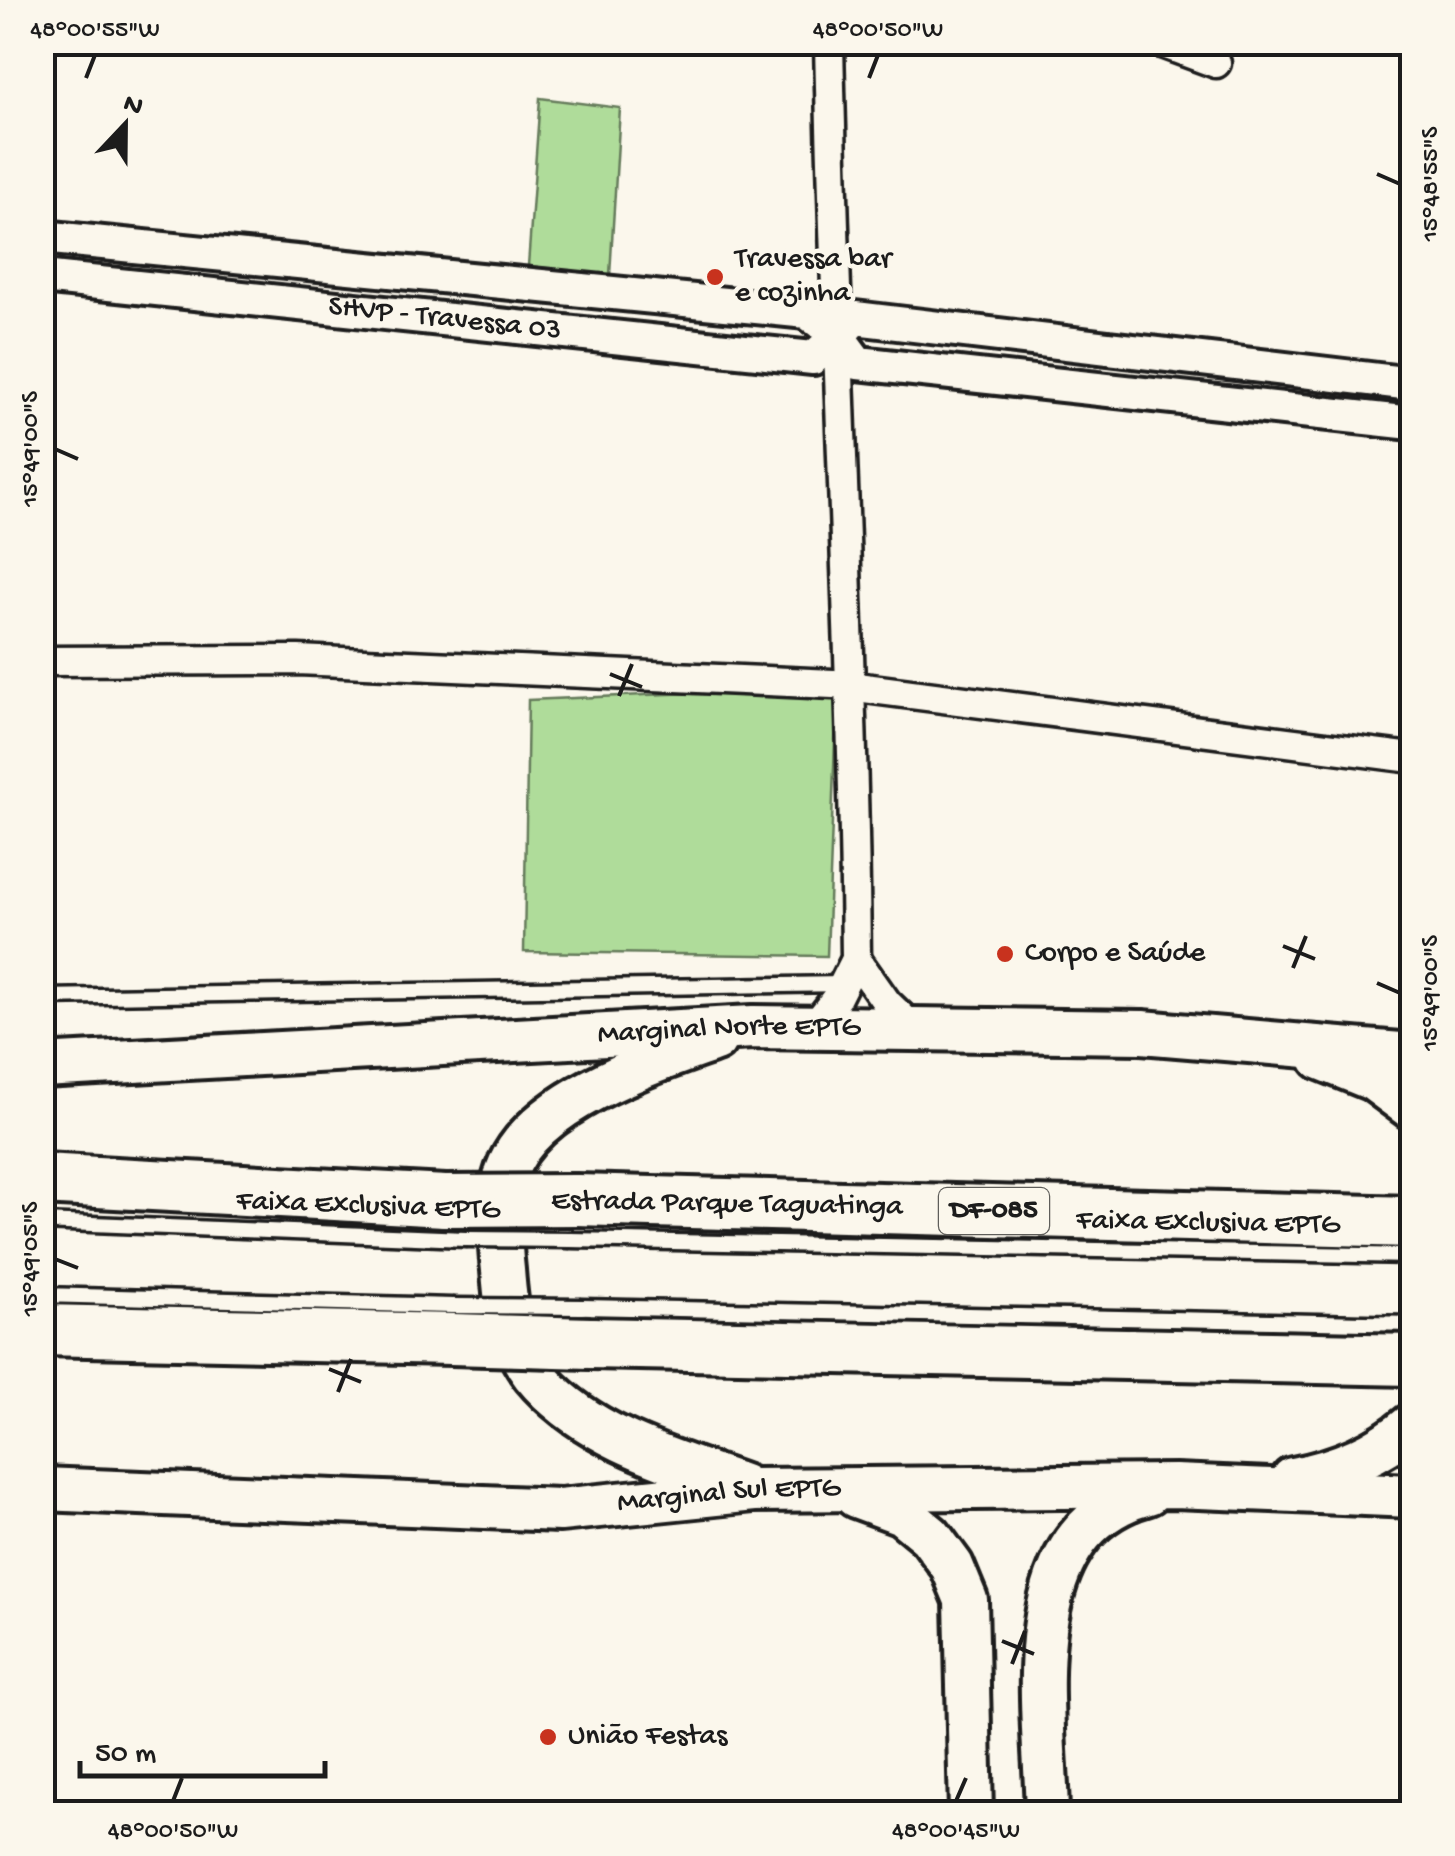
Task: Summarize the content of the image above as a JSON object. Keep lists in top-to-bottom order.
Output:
{
  "streets": {
    "highway": ["Estrada Parque Taguatinga", "DF-085"],
    "main road": ["Marginal Norte EPTG", "Marginal Sul EPTG"],
    "street": ["SHVP - Travessa 03"],
    "lane": ["Faixa Exclusiva EPTG"]
  },
  "crossings": [
    ["Estrada Parque Taguatinga", "Faixa Exclusiva EPTG"]
  ],
  "places": ["Travessa bar e cozinha", "Corpo e Saúde", "União Festas"],
  "scale_bar": "50 m",
  "north": "top",
  "coordinates": [
    "48°00'55\"W",
    "48°00'50\"W",
    "15°48'55\"S",
    "15°49'00\"S",
    "15°49'05\"S",
    "48°00'45\"W"
  ]
}
